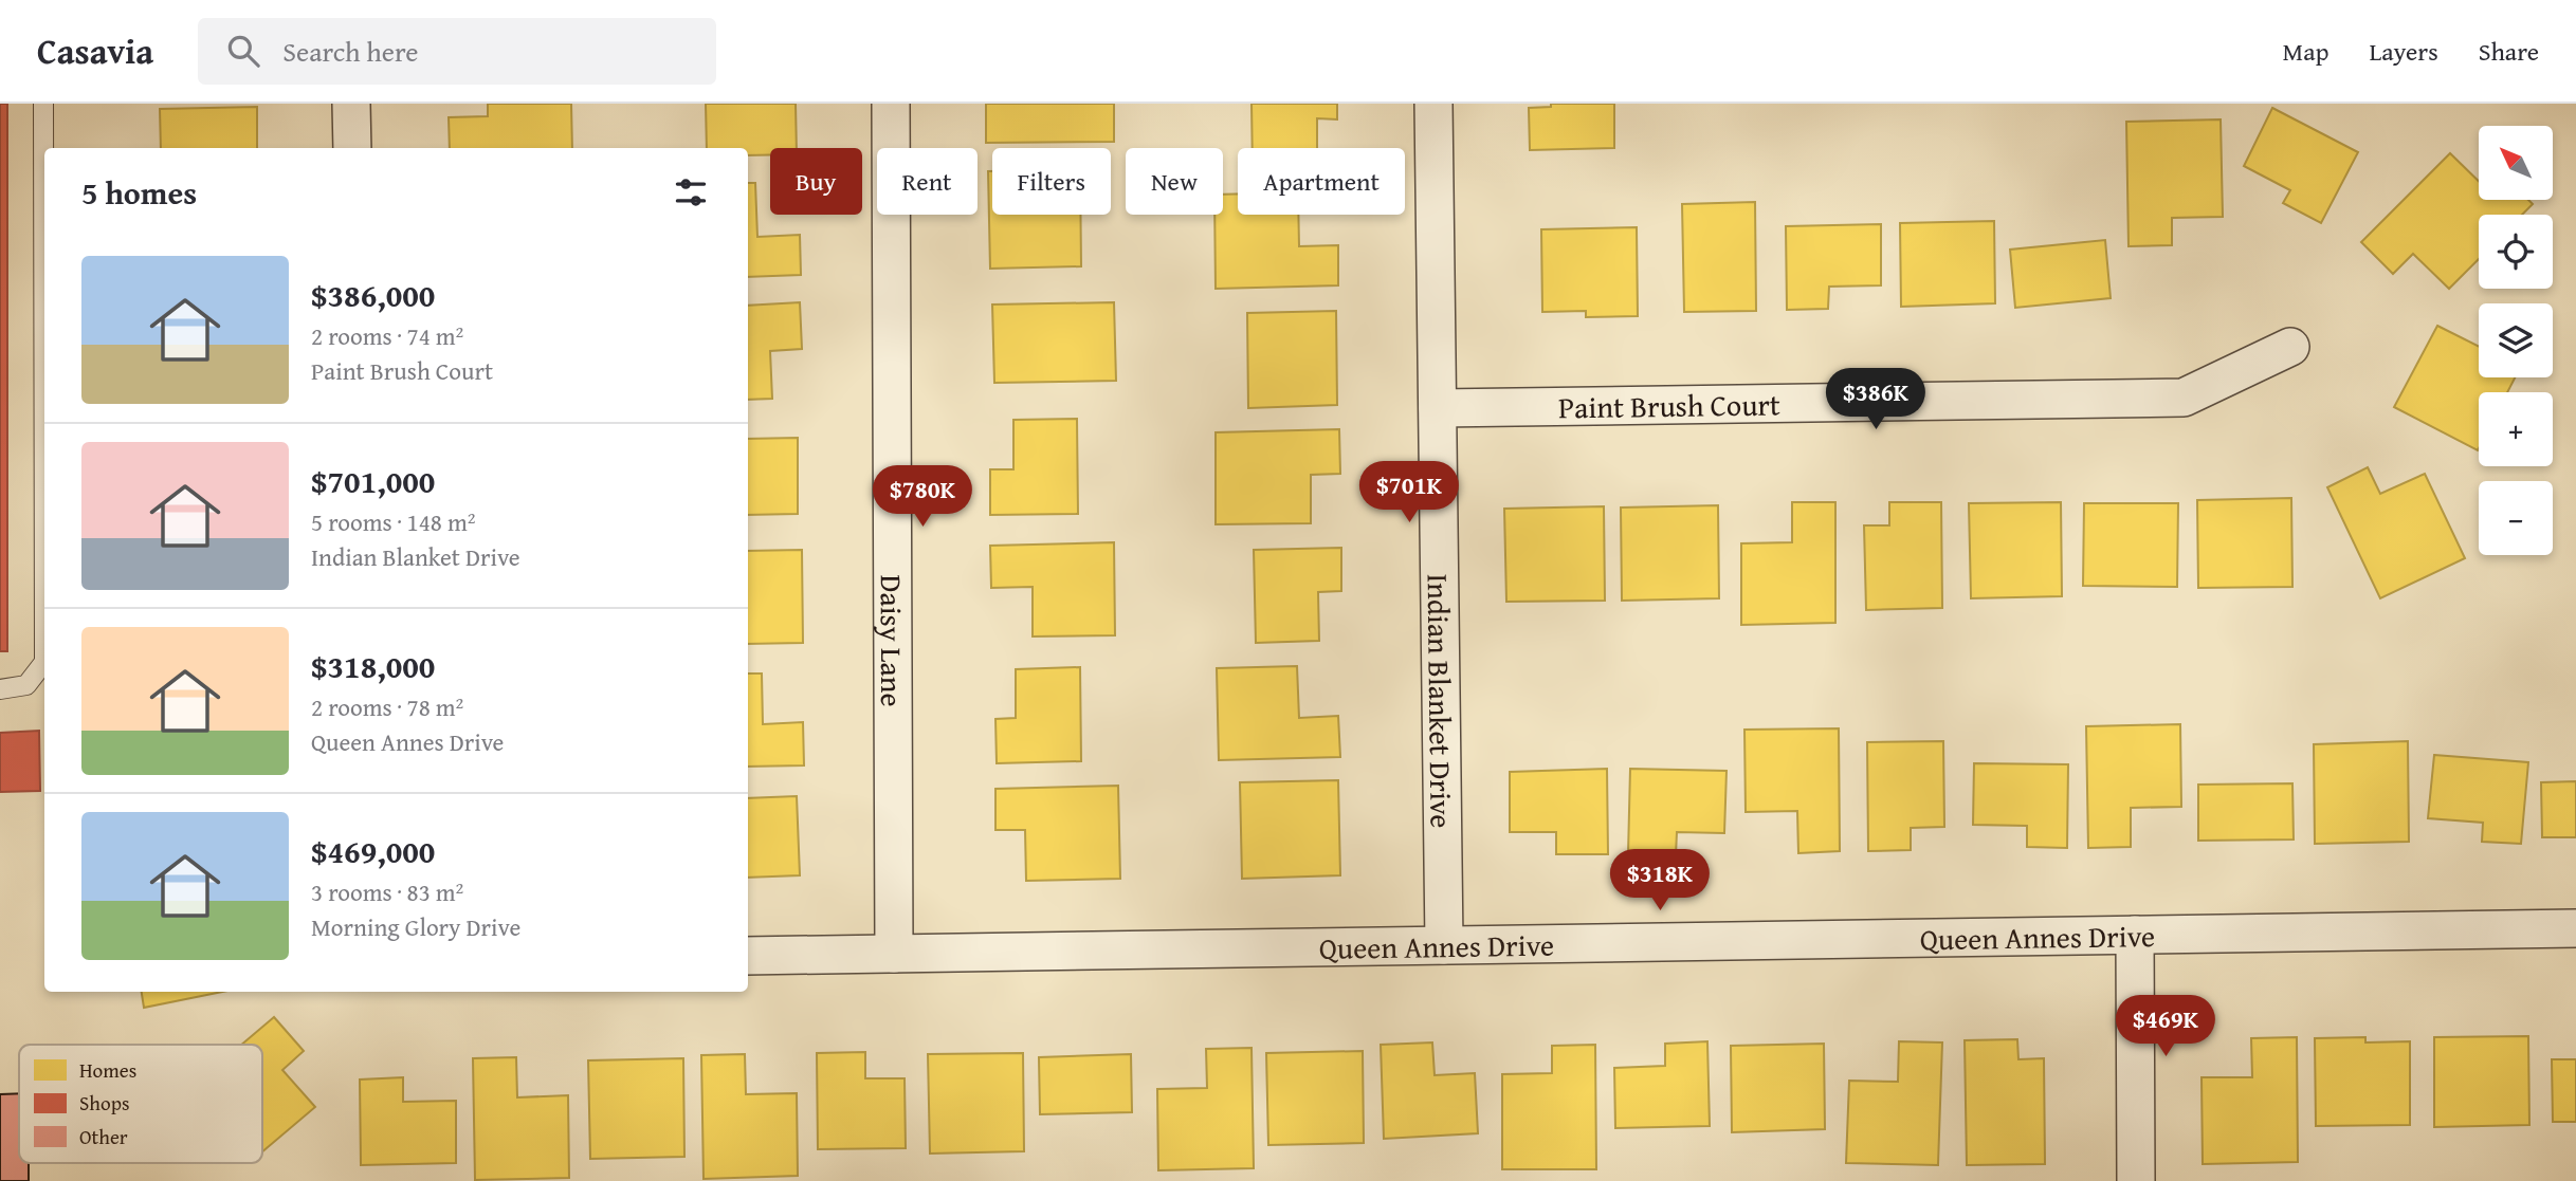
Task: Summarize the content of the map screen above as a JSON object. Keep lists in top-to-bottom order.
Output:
{
  "streets": {
    "street": [
      "Paint Brush Court",
      "Daisy Lane",
      "Indian Blanket Drive",
      "Queen Annes Drive"
    ]
  },
  "crossings": [
    ["Paint Brush Court", "Indian Blanket Drive"],
    ["Daisy Lane", "Queen Annes Drive"],
    ["Indian Blanket Drive", "Queen Annes Drive"]
  ],
  "legend": ["Homes", "Shops", "Other"],
  "north": "top left",
  "page": {
    "header": "Casavia",
    "search": "Search here",
    "nav": ["Map", "Layers", "Share"],
    "map_buttons": ["+", "−"],
    "chip": [
      "Buy",
      "Rent",
      "Filters",
      "New",
      "Apartment"
    ],
    "heading": "5 homes",
    "list": [
      {
        "name": "$386,000",
        "note": "2 rooms · 74 m² · Paint Brush Court"
      },
      {
        "name": "$701,000",
        "note": "5 rooms · 148 m² · Indian Blanket Drive"
      },
      {
        "name": "$318,000",
        "note": "2 rooms · 78 m² · Queen Annes Drive"
      },
      {
        "name": "$469,000",
        "note": "3 rooms · 83 m² · Morning Glory Drive"
      }
    ],
    "price": [
      "$386K",
      "$701K",
      "$780K",
      "$318K",
      "$469K"
    ]
  }
}
